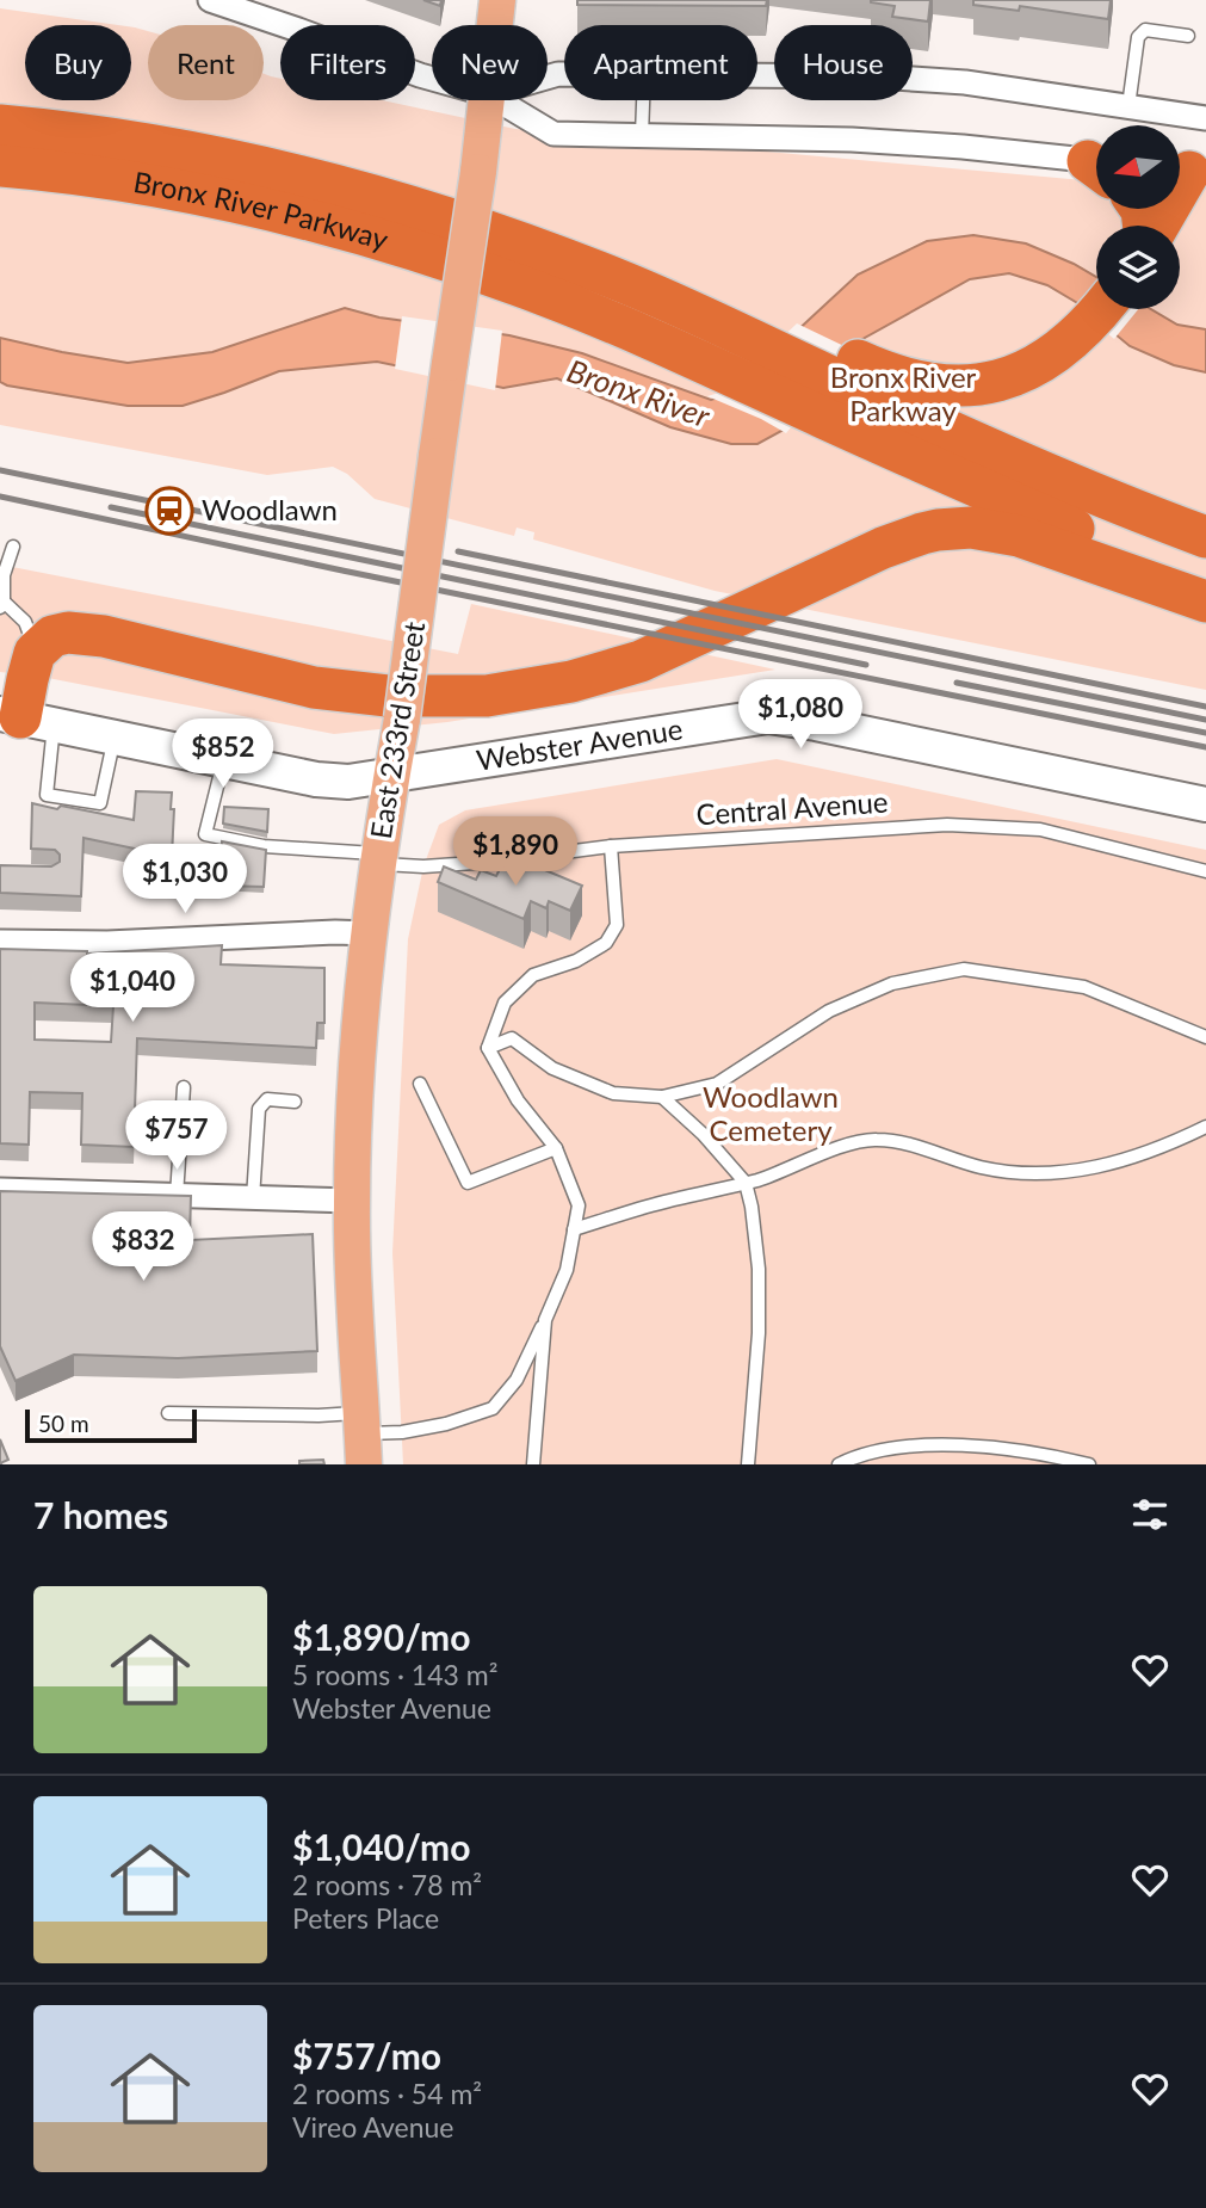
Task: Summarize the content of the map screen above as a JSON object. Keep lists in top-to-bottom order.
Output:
{
  "streets": {
    "highway": ["Bronx River Parkway"],
    "main road": ["East 233rd Street", "Webster Avenue"],
    "lane": ["Central Avenue"]
  },
  "crossings": [
    ["East 233rd Street", "Webster Avenue"],
    ["East 233rd Street", "Central Avenue"],
    ["Webster Avenue", "Central Avenue"]
  ],
  "water": ["Bronx River"],
  "parks": ["Bronx River Parkway", "Woodlawn Cemetery"],
  "places": {
    "station": ["Woodlawn"]
  },
  "scale_bar": "50 m",
  "north": "left",
  "page": {
    "chip": [
      "Buy",
      "Rent",
      "Filters",
      "New",
      "Apartment",
      "House"
    ],
    "price": [
      "$1,080",
      "$852",
      "$1,890",
      "$1,030",
      "$1,040",
      "$757",
      "$832"
    ],
    "scale": "50 m",
    "heading": "7 homes",
    "list": [
      {
        "name": "$1,890/mo",
        "note": "5 rooms · 143 m² · Webster Avenue"
      },
      {
        "name": "$1,040/mo",
        "note": "2 rooms · 78 m² · Peters Place"
      },
      {
        "name": "$757/mo",
        "note": "2 rooms · 54 m² · Vireo Avenue"
      }
    ]
  }
}
